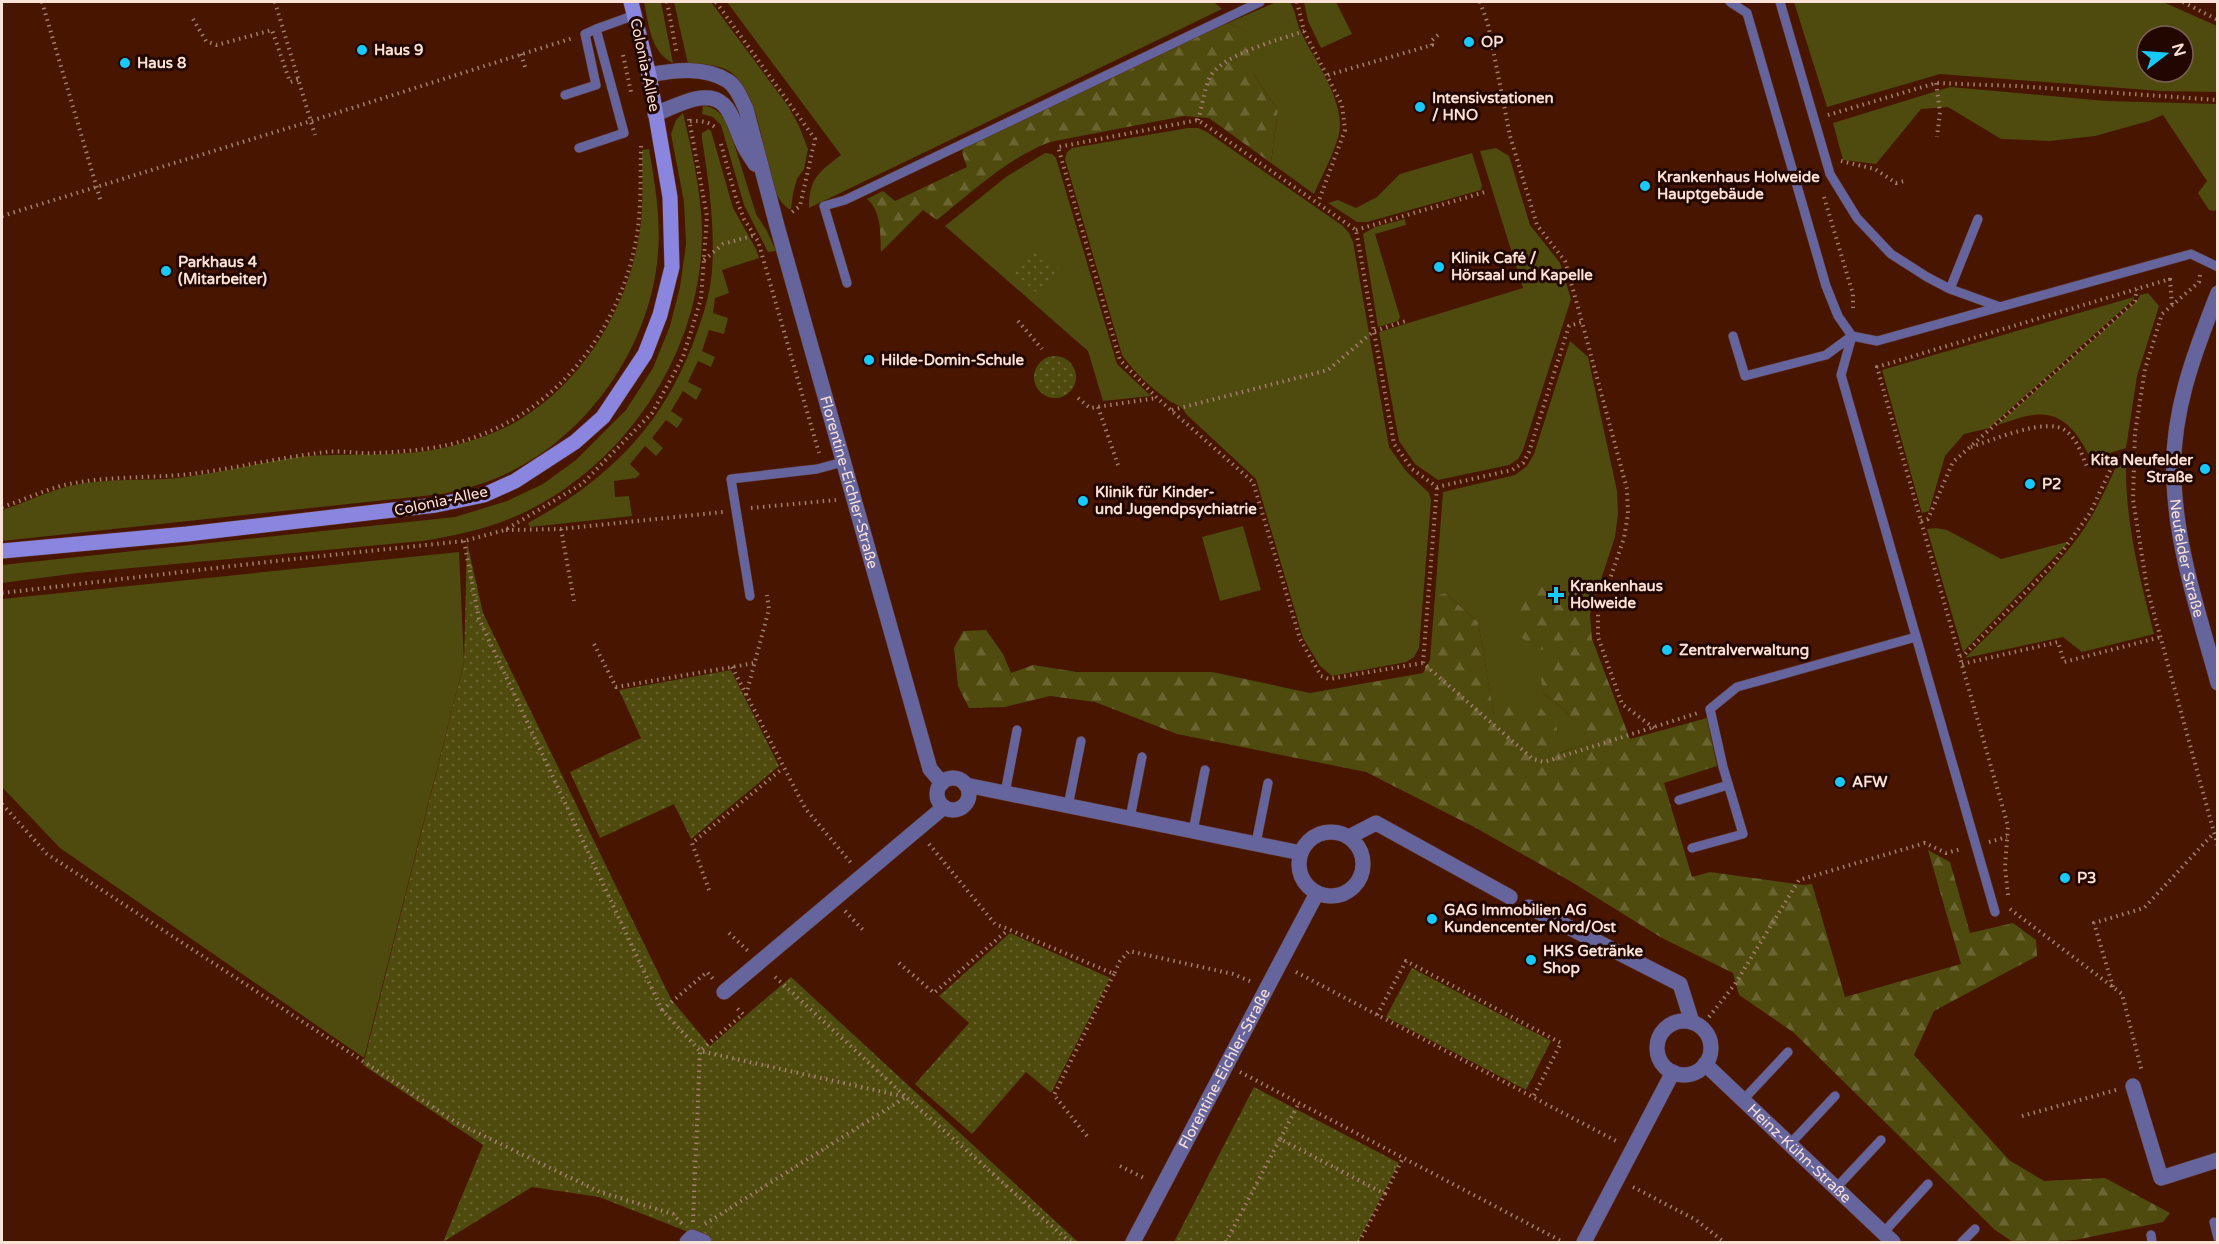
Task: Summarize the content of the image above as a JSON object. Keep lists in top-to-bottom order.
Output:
{
  "streets": {
    "main road": ["Colonia-Allee"],
    "street": ["Florentine-Eichler-Straße", "Neufelder Straße", "Heinz-Kühn-Straße"]
  },
  "crossings": [
    ["Colonia-Allee", "Florentine-Eichler-Straße"]
  ],
  "places": {
    "other": [
      "OP",
      "Haus 9",
      "Haus 8",
      "Intensivstationen / HNO",
      "Krankenhaus Holweide Hauptgebäude",
      "Klinik Café / Hörsaal und Kapelle",
      "Parkhaus 4 (Mitarbeiter)",
      "Hilde-Domin-Schule",
      "Kita Neufelder Straße",
      "P2",
      "Klinik für Kinder- und Jugendpsychiatrie",
      "Zentralverwaltung",
      "AFW",
      "P3",
      "GAG Immobilien AG Kundencenter Nord/Ost",
      "HKS Getränke Shop"
    ],
    "health": ["Krankenhaus Holweide"]
  },
  "north": "right"
}
